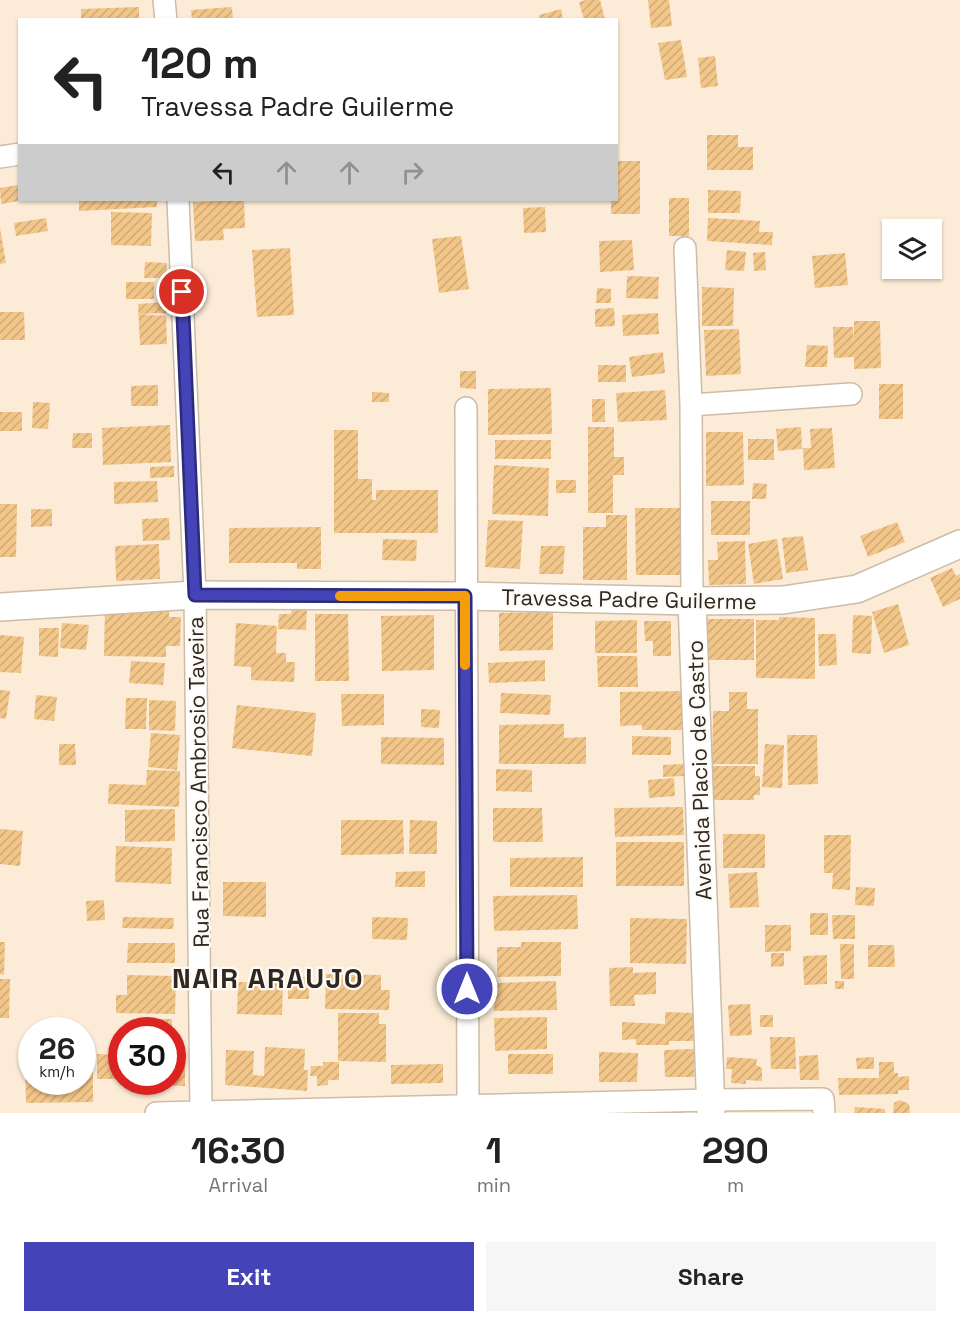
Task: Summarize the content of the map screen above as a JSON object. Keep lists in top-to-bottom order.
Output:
{
  "streets": {
    "street": ["Travessa Padre Guilerme", "Avenida Placio de Castro", "Rua Francisco Ambrosio Taveira"]
  },
  "crossings": [
    ["Travessa Padre Guilerme", "Avenida Placio de Castro"],
    ["Travessa Padre Guilerme", "Rua Francisco Ambrosio Taveira"]
  ],
  "districts": ["NAIR ARAUJO"],
  "page": {
    "turn": ["120 m", "Travessa Padre Guilerme"],
    "speed": "26 km/h",
    "limit": "30",
    "eta": [
      "16:30",
      "Arrival",
      "1",
      "min",
      "290",
      "m"
    ],
    "buttons": ["Exit", "Share"]
  }
}
